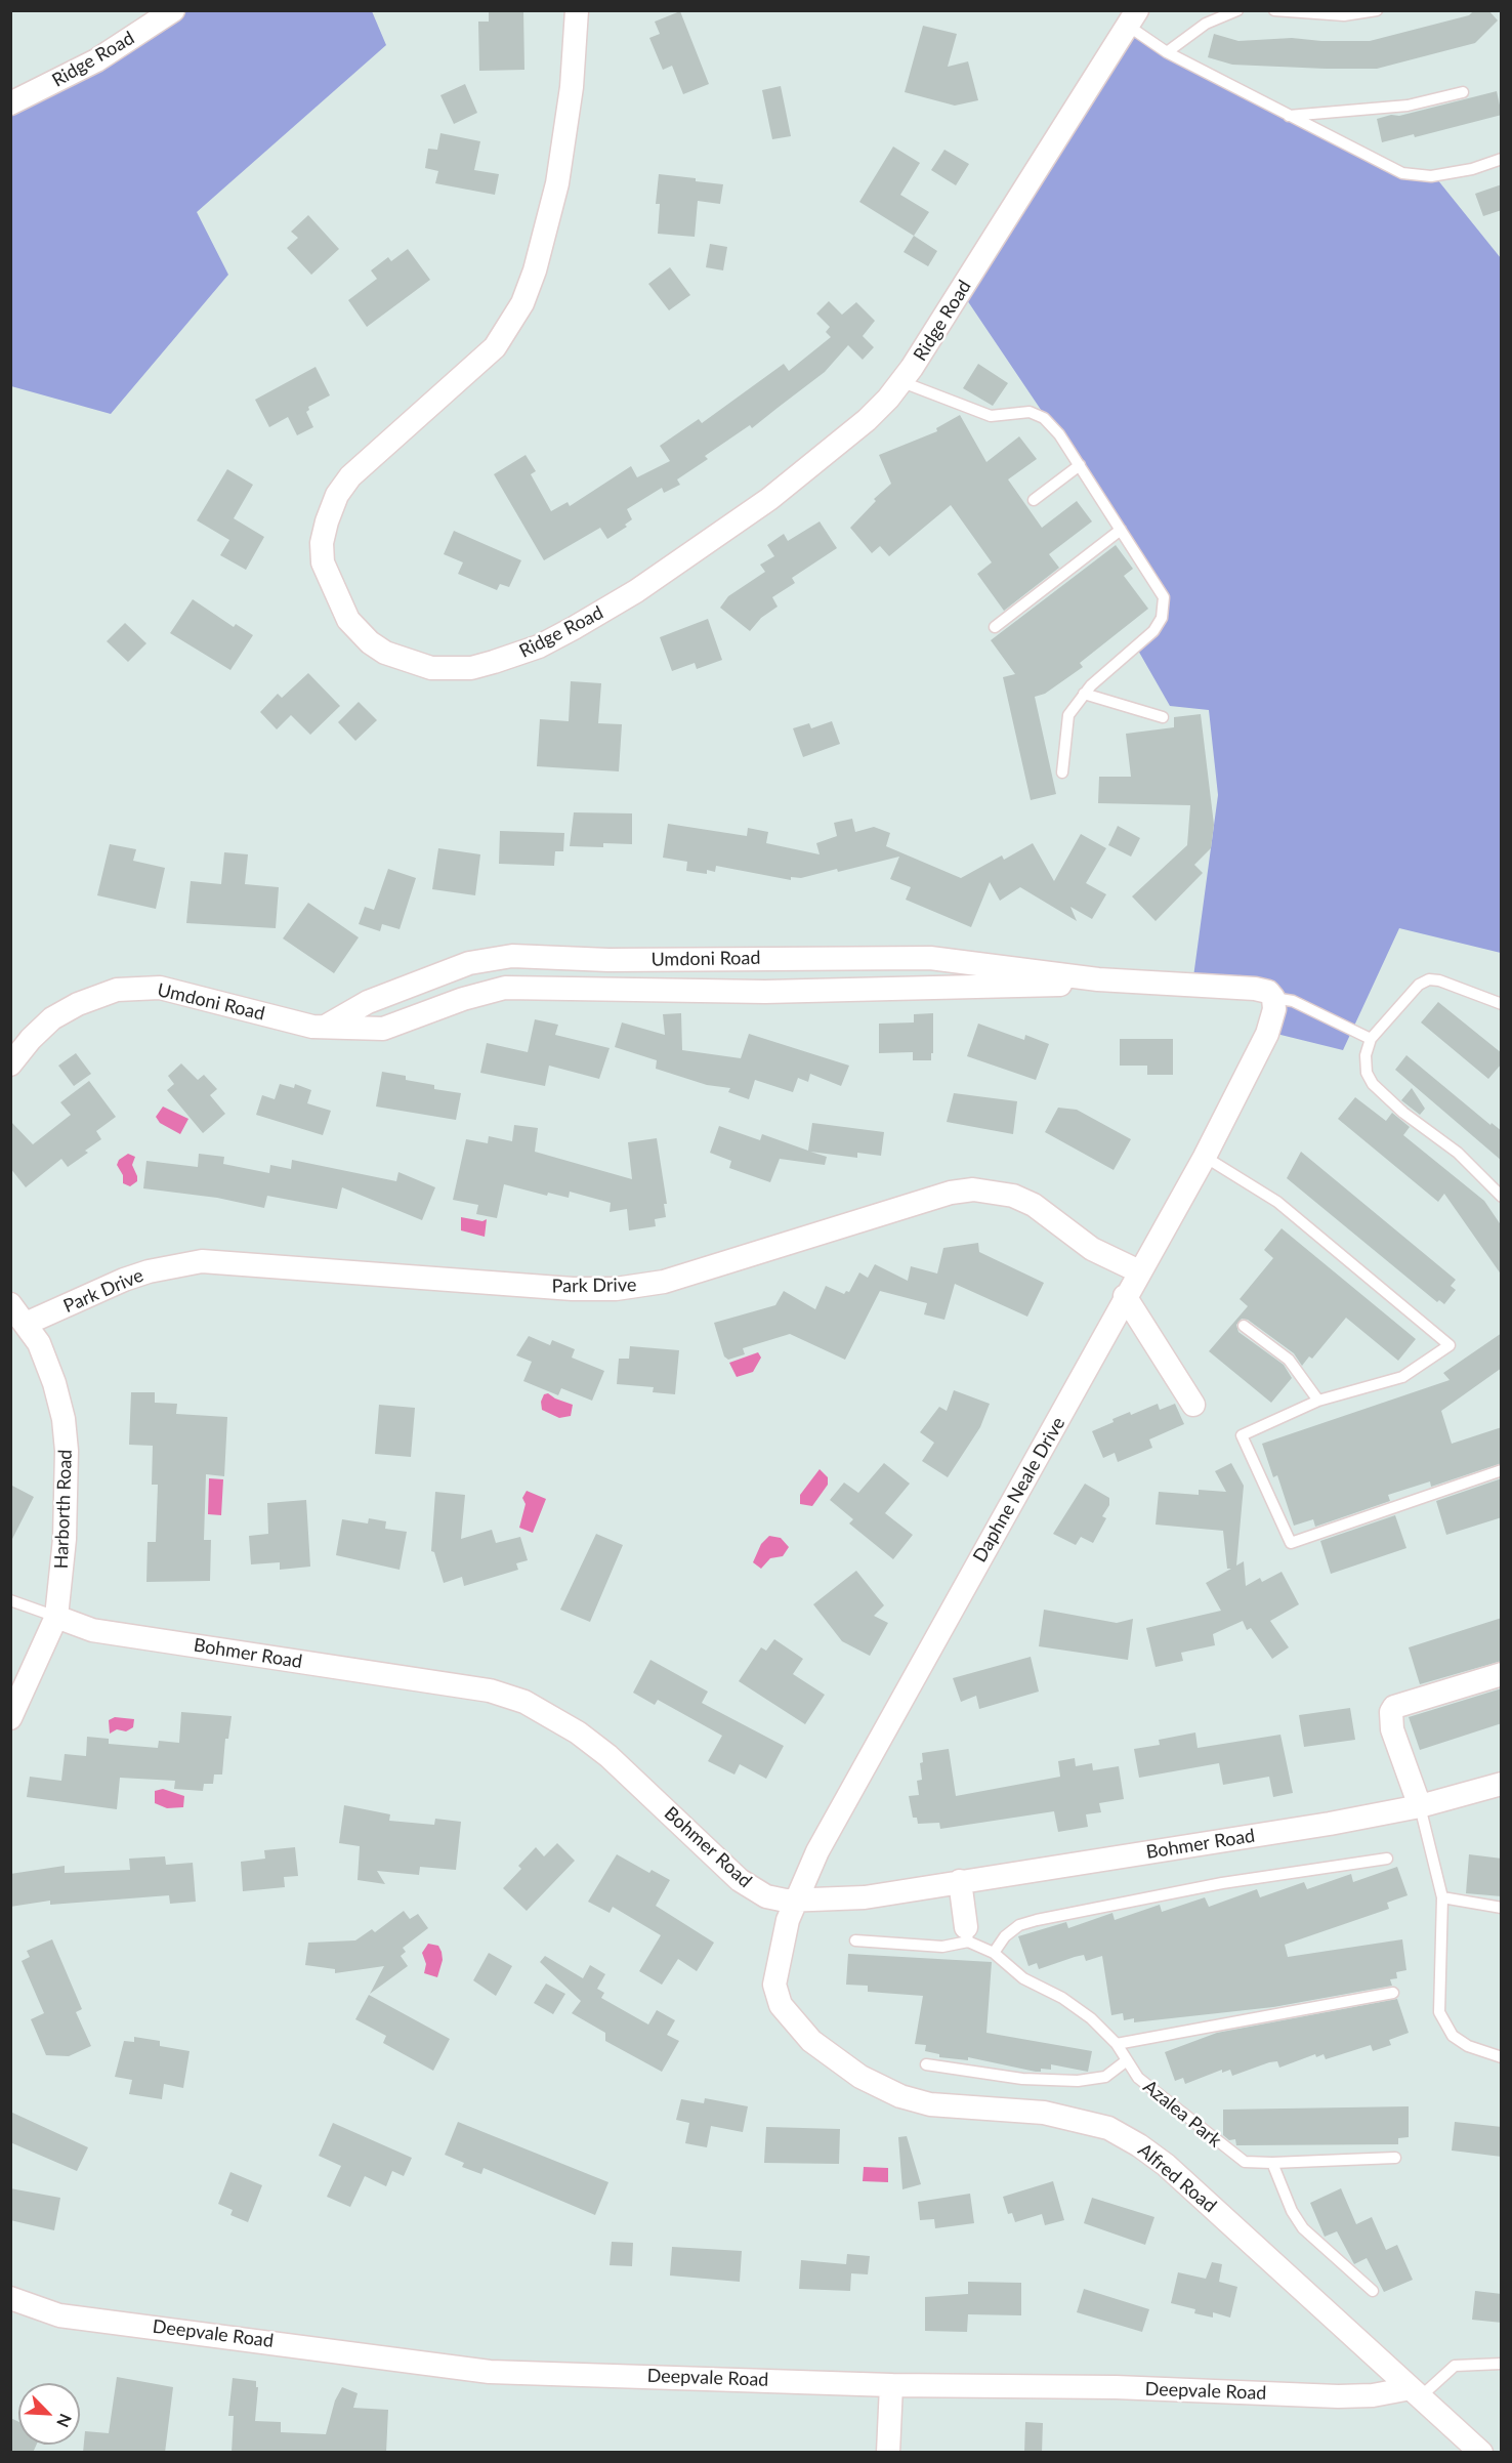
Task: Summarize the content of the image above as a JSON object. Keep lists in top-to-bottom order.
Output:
{
  "streets": {
    "street": [
      "Ridge Road",
      "Umdoni Road",
      "Park Drive",
      "Daphne Neale Drive",
      "Harborth Road",
      "Bohmer Road",
      "Alfred Road",
      "Deepvale Road"
    ],
    "lane": ["Azalea Park"]
  },
  "crossings": [
    ["Umdoni Road", "Daphne Neale Drive"],
    ["Park Drive", "Daphne Neale Drive"],
    ["Park Drive", "Harborth Road"],
    ["Daphne Neale Drive", "Bohmer Road"],
    ["Daphne Neale Drive", "Alfred Road"],
    ["Harborth Road", "Bohmer Road"],
    ["Bohmer Road", "Alfred Road"],
    ["Alfred Road", "Deepvale Road"]
  ],
  "north": "bottom right"
}
